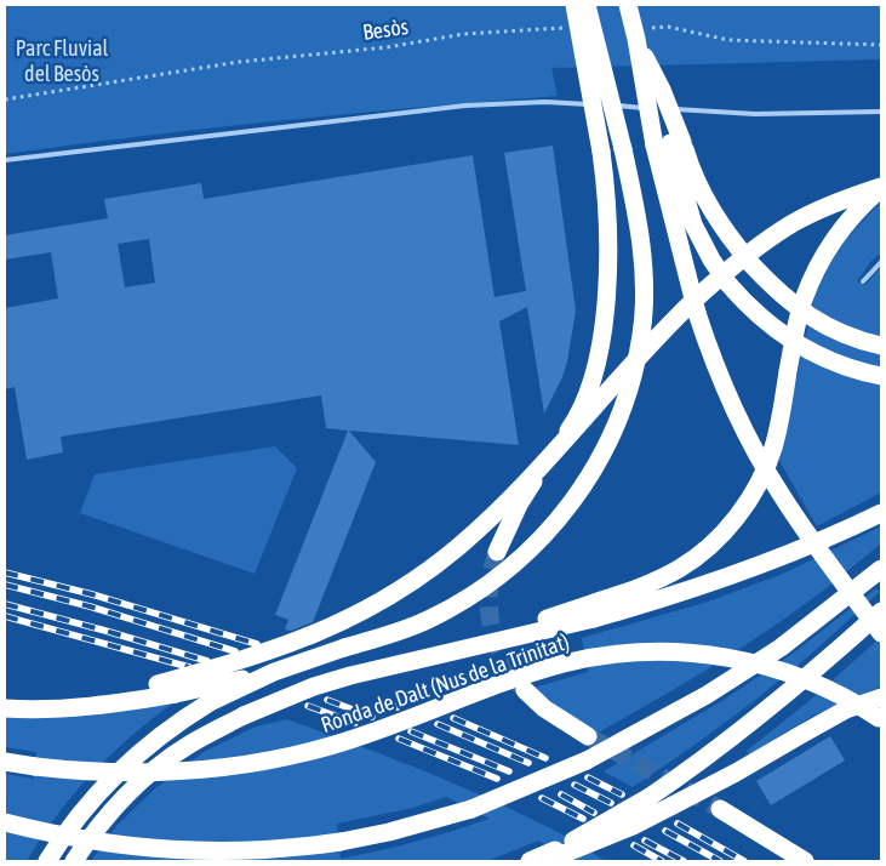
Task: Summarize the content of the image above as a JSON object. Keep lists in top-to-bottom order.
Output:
{
  "streets": {
    "highway": ["Ronda de Dalt (Nus de la Trinitat)"],
    "path": ["Besòs"]
  },
  "parks": ["Parc Fluvial del Besòs"]
}
